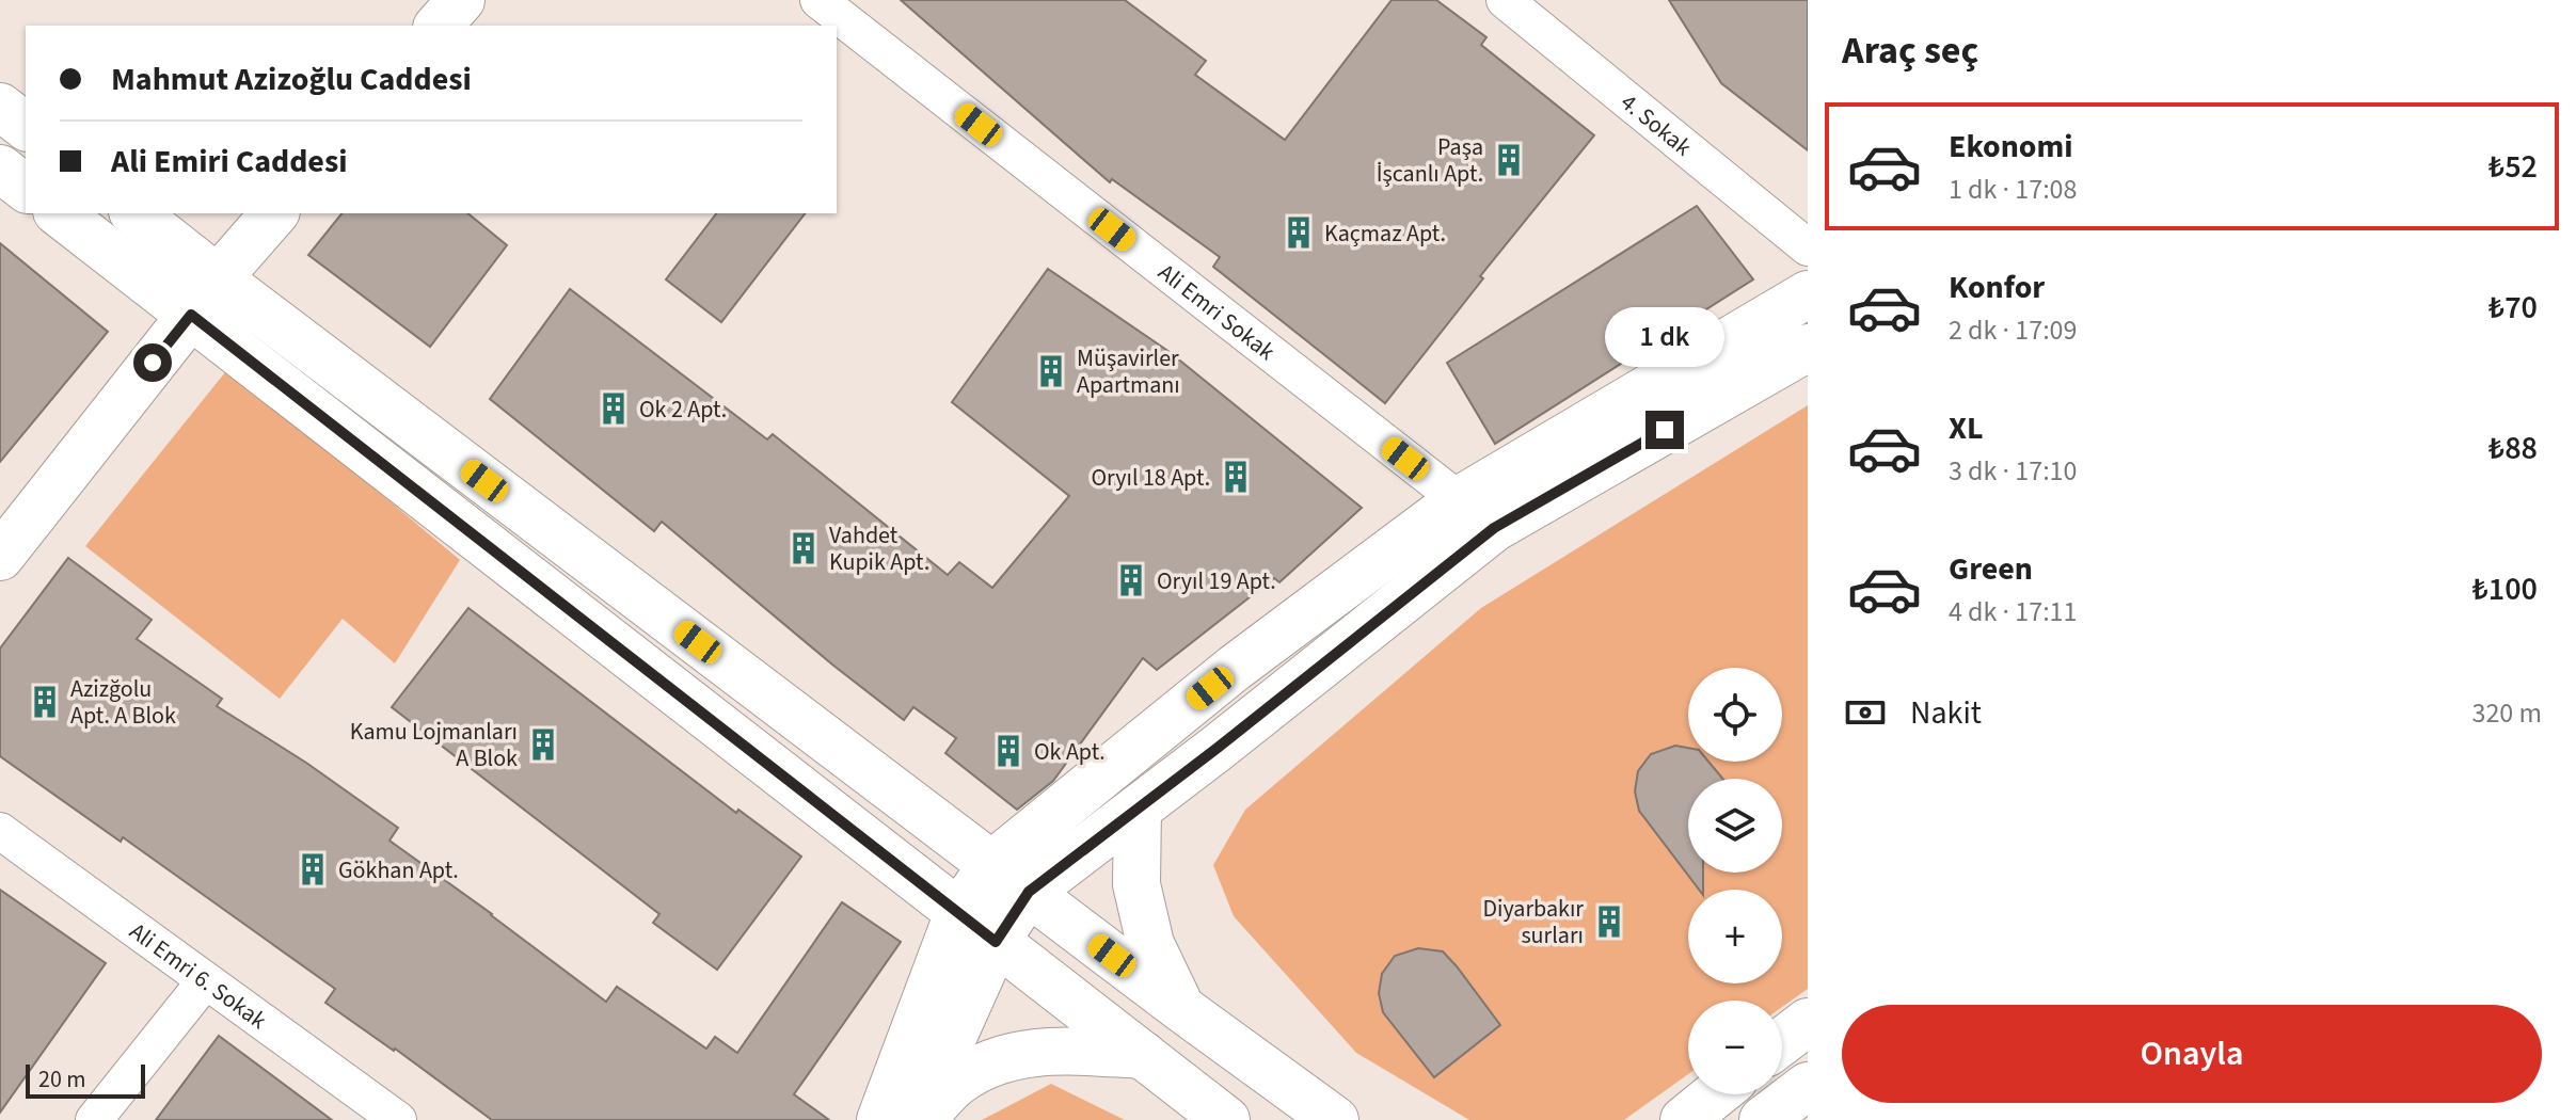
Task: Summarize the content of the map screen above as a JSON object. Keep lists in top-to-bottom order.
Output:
{
  "streets": {
    "street": ["4. Sokak", "Ali Emri Sokak", "Ali Emri 6. Sokak"]
  },
  "places": {
    "building": [
      "Paşa İşcanlı Apt.",
      "Kaçmaz Apt.",
      "Müşavirler Apartmanı",
      "Ok 2 Apt.",
      "Oryıl 18 Apt.",
      "Vahdet Kupik Apt.",
      "Oryıl 19 Apt.",
      "Azizğolu Apt. A Blok",
      "Kamu Lojmanları A Blok",
      "Ok Apt.",
      "Gökhan Apt.",
      "Diyarbakır surları"
    ]
  },
  "scale_bar": "20 m",
  "page": {
    "heading": "Araç seç",
    "banner": ["Mahmut Azizoğlu Caddesi", "Ali Emiri Caddesi"],
    "list": [
      {
        "name": "Ekonomi",
        "note": "1 dk · 17:08",
        "value": "₺52"
      },
      {
        "name": "Konfor",
        "note": "2 dk · 17:09",
        "value": "₺70"
      },
      {
        "name": "XL",
        "note": "3 dk · 17:10",
        "value": "₺88"
      },
      {
        "name": "Green",
        "note": "4 dk · 17:11",
        "value": "₺100"
      }
    ],
    "bubble": "1 dk",
    "pay": ["Nakit", "320 m"],
    "map_buttons": ["+", "−"],
    "buttons": "Onayla",
    "scale": "20 m"
  }
}
